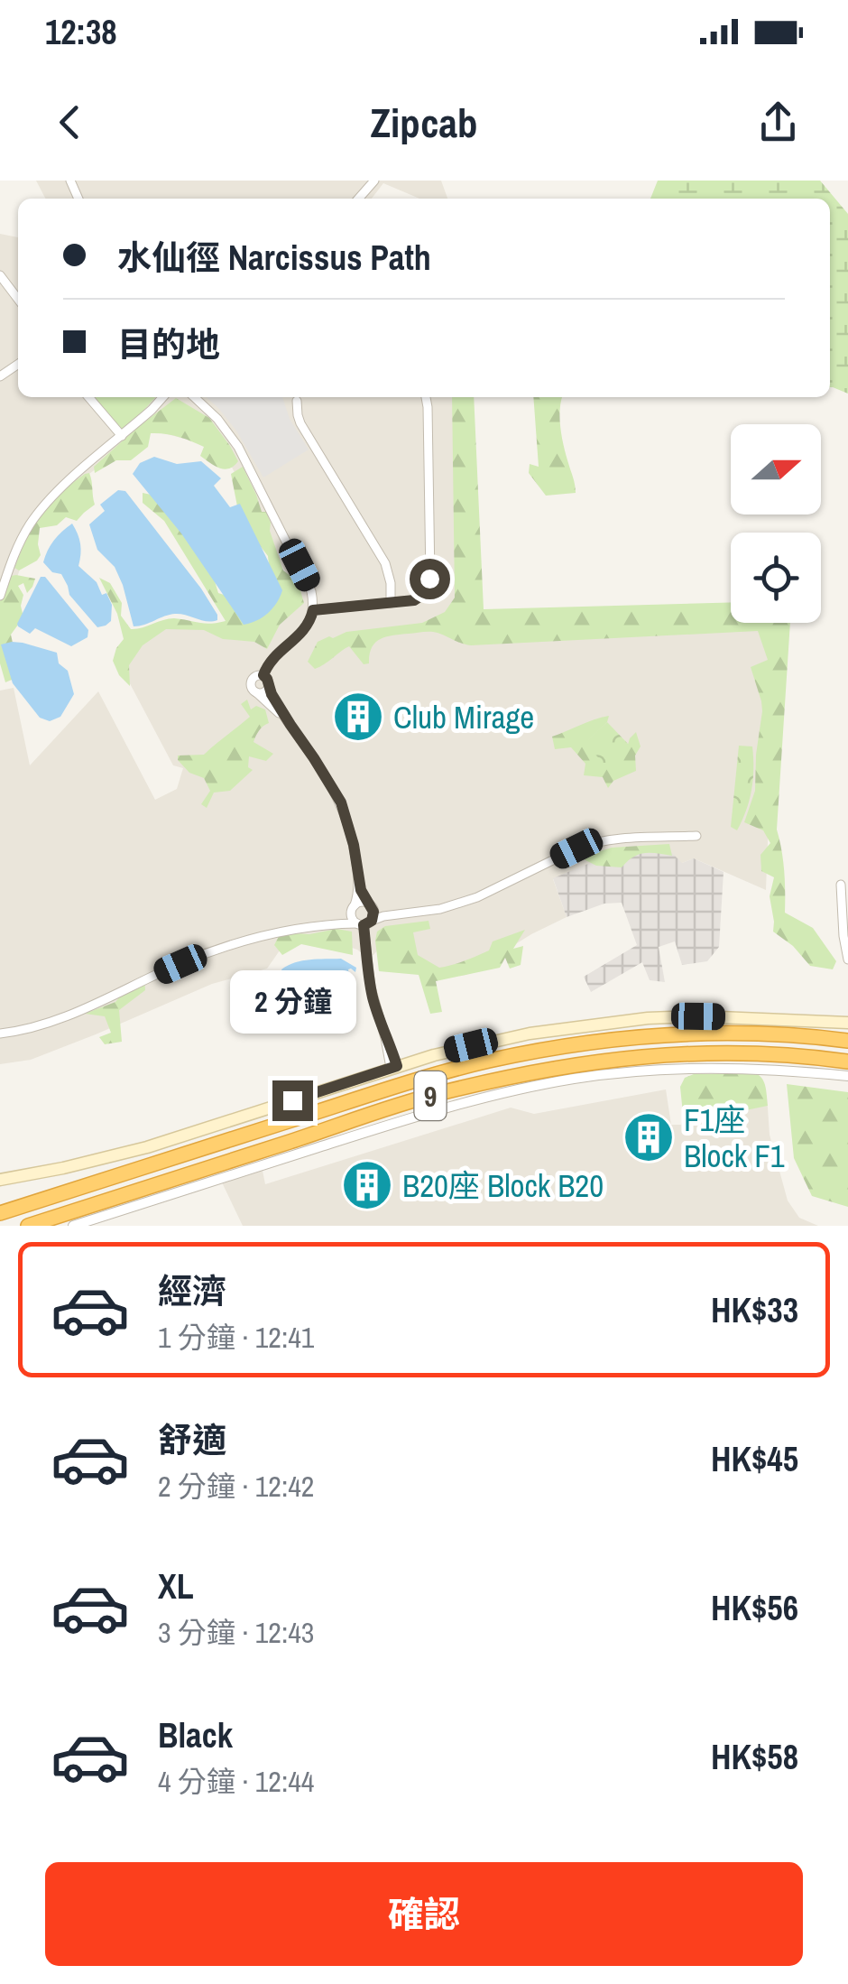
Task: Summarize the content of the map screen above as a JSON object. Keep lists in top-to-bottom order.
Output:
{
  "streets": {
    "highway": ["9"]
  },
  "places": {
    "building": ["Club Mirage", "F1座 Block F1", "B20座 Block B20"]
  },
  "north": "right",
  "page": {
    "status": "12:38",
    "header": "Zipcab",
    "banner": ["水仙徑 Narcissus Path", "目的地"],
    "bubble": "2 分鐘",
    "list": [
      {
        "name": "經濟",
        "note": "1 分鐘 · 12:41",
        "value": "HK$33"
      },
      {
        "name": "舒適",
        "note": "2 分鐘 · 12:42",
        "value": "HK$45"
      },
      {
        "name": "XL",
        "note": "3 分鐘 · 12:43",
        "value": "HK$56"
      },
      {
        "name": "Black",
        "note": "4 分鐘 · 12:44",
        "value": "HK$58"
      }
    ],
    "buttons": "確認"
  }
}
